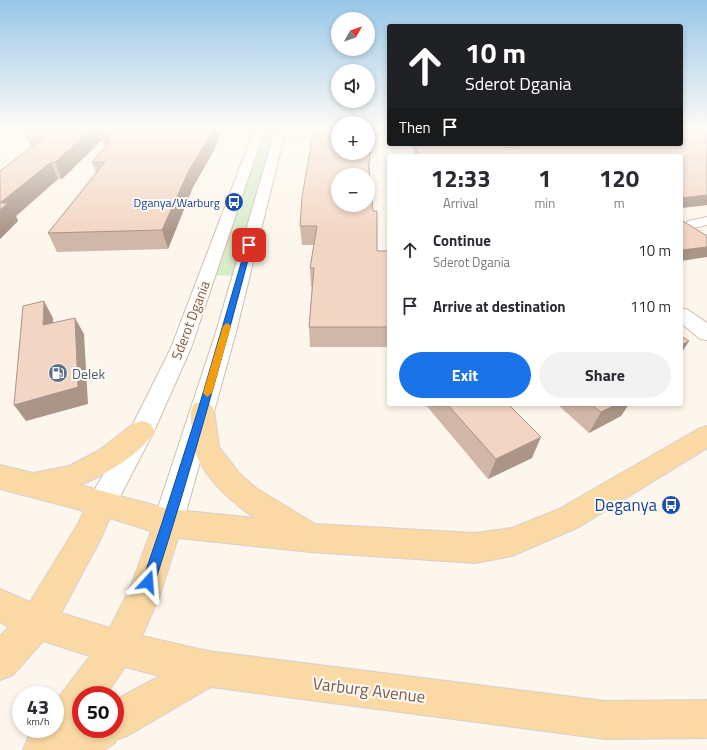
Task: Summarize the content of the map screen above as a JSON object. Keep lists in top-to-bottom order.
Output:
{
  "streets": {
    "main road": ["Varburg Avenue"],
    "street": ["Sderot Dgania"]
  },
  "places": {
    "bus stop": ["Dganya/Warburg", "Deganya"],
    "fuel station": ["Delek"]
  },
  "north": "top right",
  "page": {
    "map_buttons": ["+", "−"],
    "turn": ["10 m", "Sderot Dgania"],
    "then": "Then",
    "eta": [
      "12:33",
      "Arrival",
      "1",
      "min",
      "120",
      "m"
    ],
    "list": [
      {
        "name": "Continue",
        "note": "Sderot Dgania",
        "value": "10 m"
      },
      {
        "name": "Arrive at destination",
        "value": "110 m"
      }
    ],
    "buttons": ["Exit", "Share"],
    "speed": "43 km/h",
    "limit": "50"
  }
}
